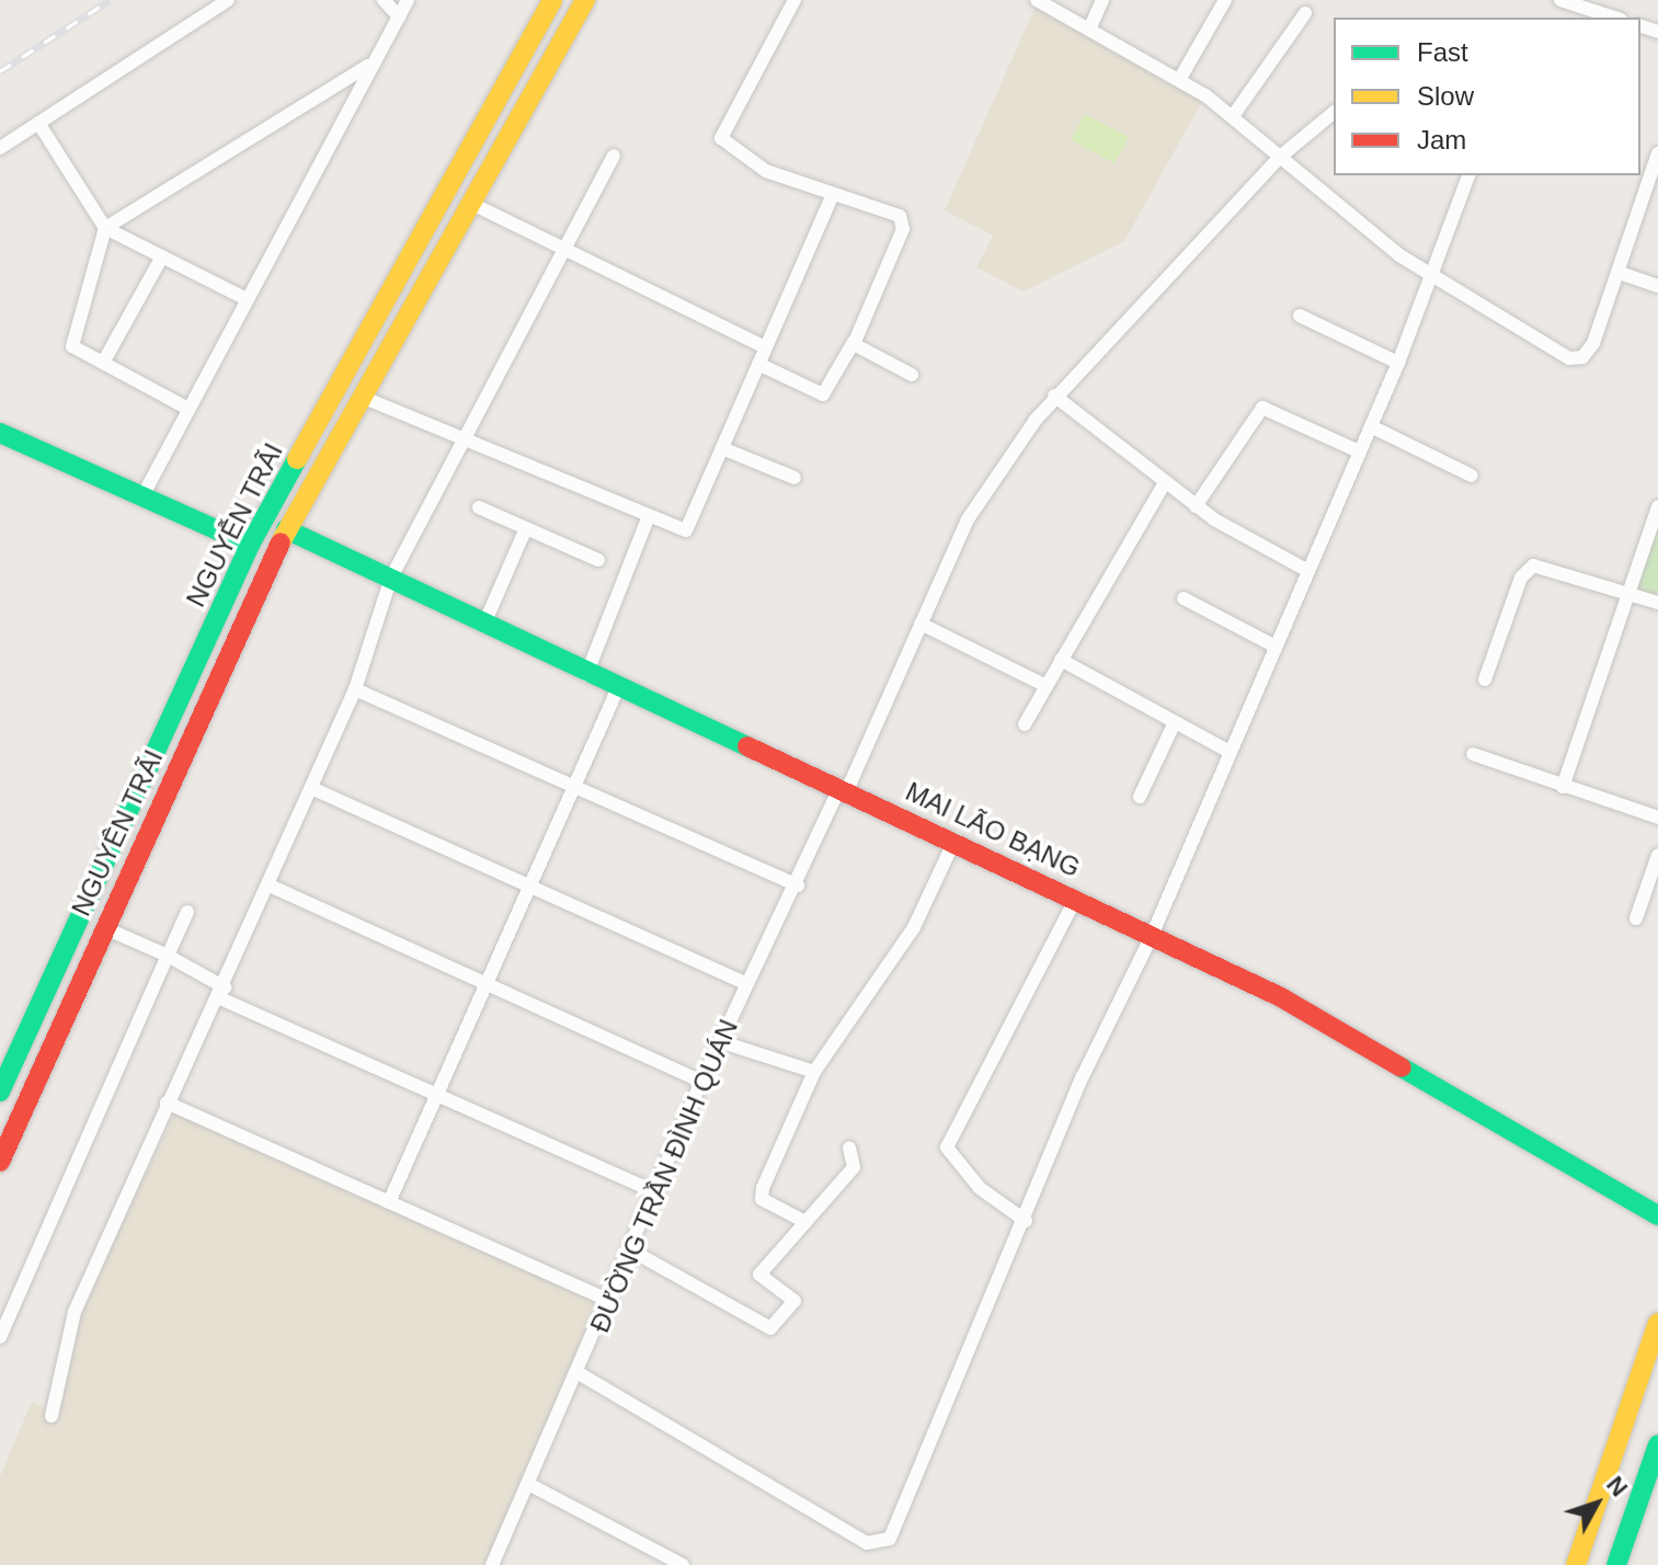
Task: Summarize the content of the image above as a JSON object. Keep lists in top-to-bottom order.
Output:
{
  "streets": {
    "main road": ["NGUYỄN TRÃI", "MAI LÃO BẠNG", "NGUYÊN TRÃI"],
    "street": ["ĐƯỜNG TRẦN ĐÌNH QUÁN"]
  },
  "crossings": [
    ["NGUYỄN TRÃI", "MAI LÃO BẠNG"],
    ["NGUYỄN TRÃI", "NGUYÊN TRÃI"],
    ["MAI LÃO BẠNG", "NGUYÊN TRÃI"],
    ["MAI LÃO BẠNG", "ĐƯỜNG TRẦN ĐÌNH QUÁN"]
  ],
  "legend": ["Fast", "Slow", "Jam"],
  "north": "top right"
}
